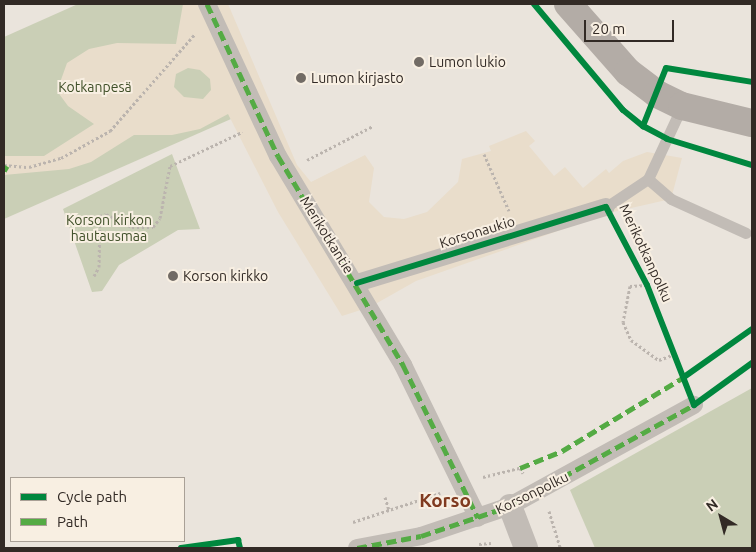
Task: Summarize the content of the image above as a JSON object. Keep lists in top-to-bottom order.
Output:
{
  "streets": {
    "street": ["Korsonaukio", "Merikotkantie", "Korsonpolku"],
    "lane": ["Merikotkanpolku"]
  },
  "crossings": [
    ["Korsonaukio", "Merikotkantie"],
    ["Korsonaukio", "Merikotkanpolku"],
    ["Merikotkantie", "Korsonpolku"]
  ],
  "districts": ["Korso"],
  "parks": ["Kotkanpesä", "Korson kirkon hautausmaa"],
  "places": ["Lumon lukio", "Lumon kirjasto", "Korson kirkko"],
  "legend": ["Cycle path", "Path"],
  "scale_bar": "20 m",
  "north": "top left"
}
